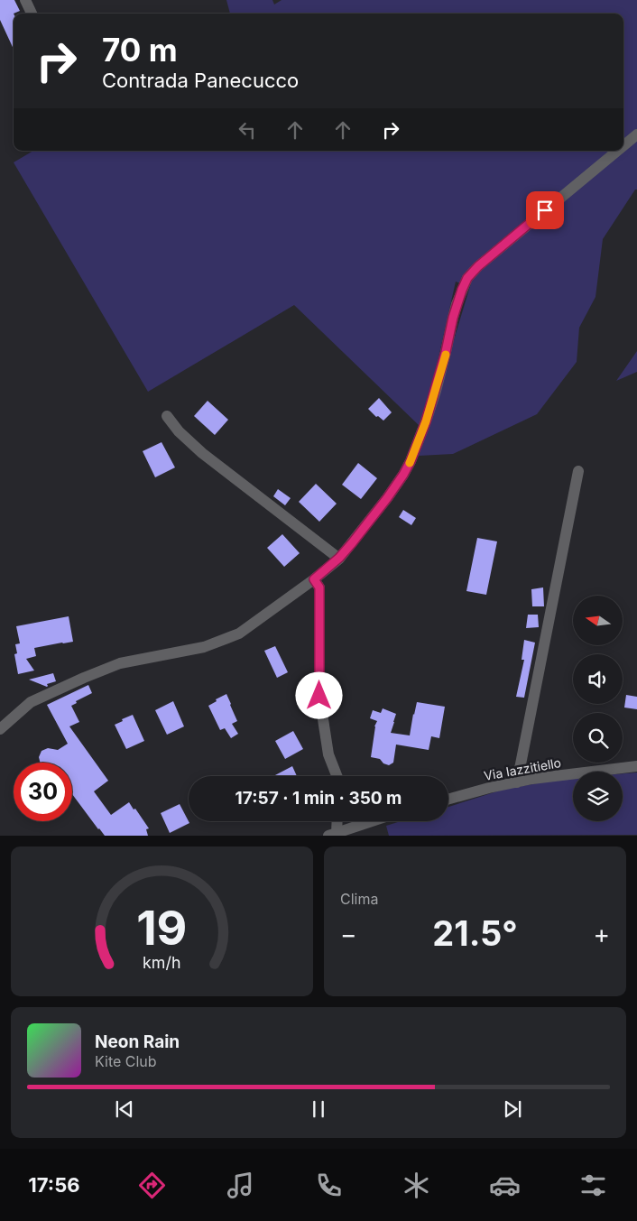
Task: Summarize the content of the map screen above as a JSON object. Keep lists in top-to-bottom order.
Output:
{
  "streets": {
    "street": ["Via Iazzitiello"]
  },
  "north": "left",
  "page": {
    "turn": ["70 m", "Contrada Panecucco"],
    "limit": "30",
    "trip": "17:57 · 1 min · 350 m",
    "tile": "Clima",
    "heat": ["−", "21.5°", "+"],
    "song": ["Neon Rain", "Kite Club"],
    "tabs": "17:56",
    "gauge": ["19", "km/h"]
  }
}
